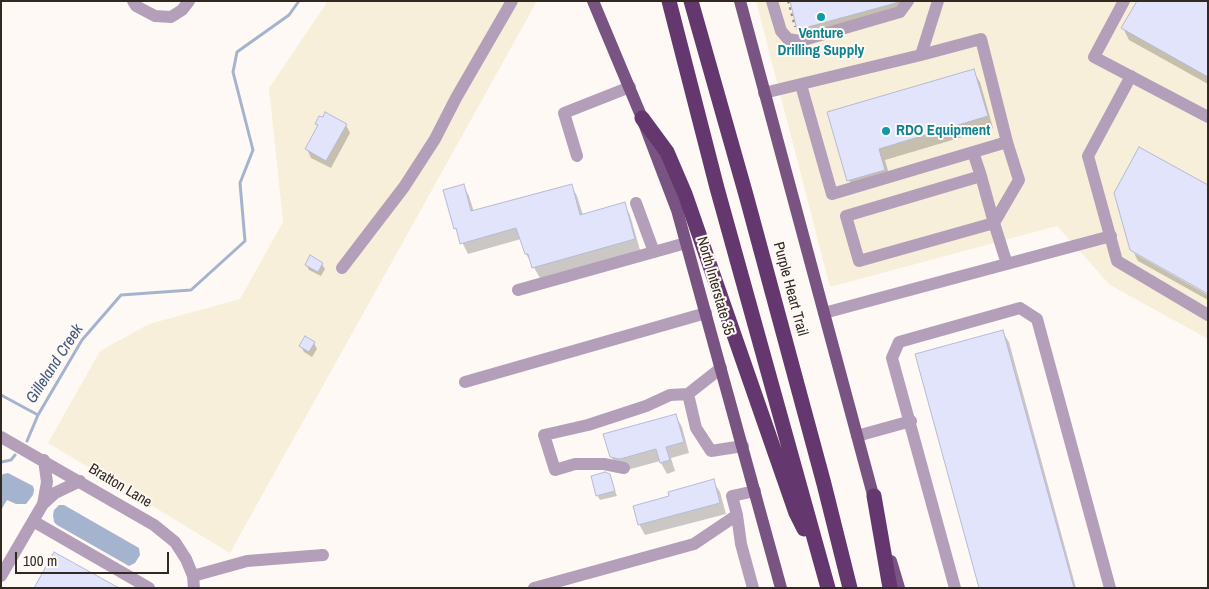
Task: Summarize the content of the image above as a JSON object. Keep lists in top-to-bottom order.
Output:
{
  "streets": {
    "highway": ["Purple Heart Trail"],
    "main road": ["North Interstate 35"],
    "street": ["Bratton Lane"]
  },
  "water": ["Gilleland Creek"],
  "places": ["Venture Drilling Supply", "RDO Equipment"],
  "scale_bar": "100 m"
}
